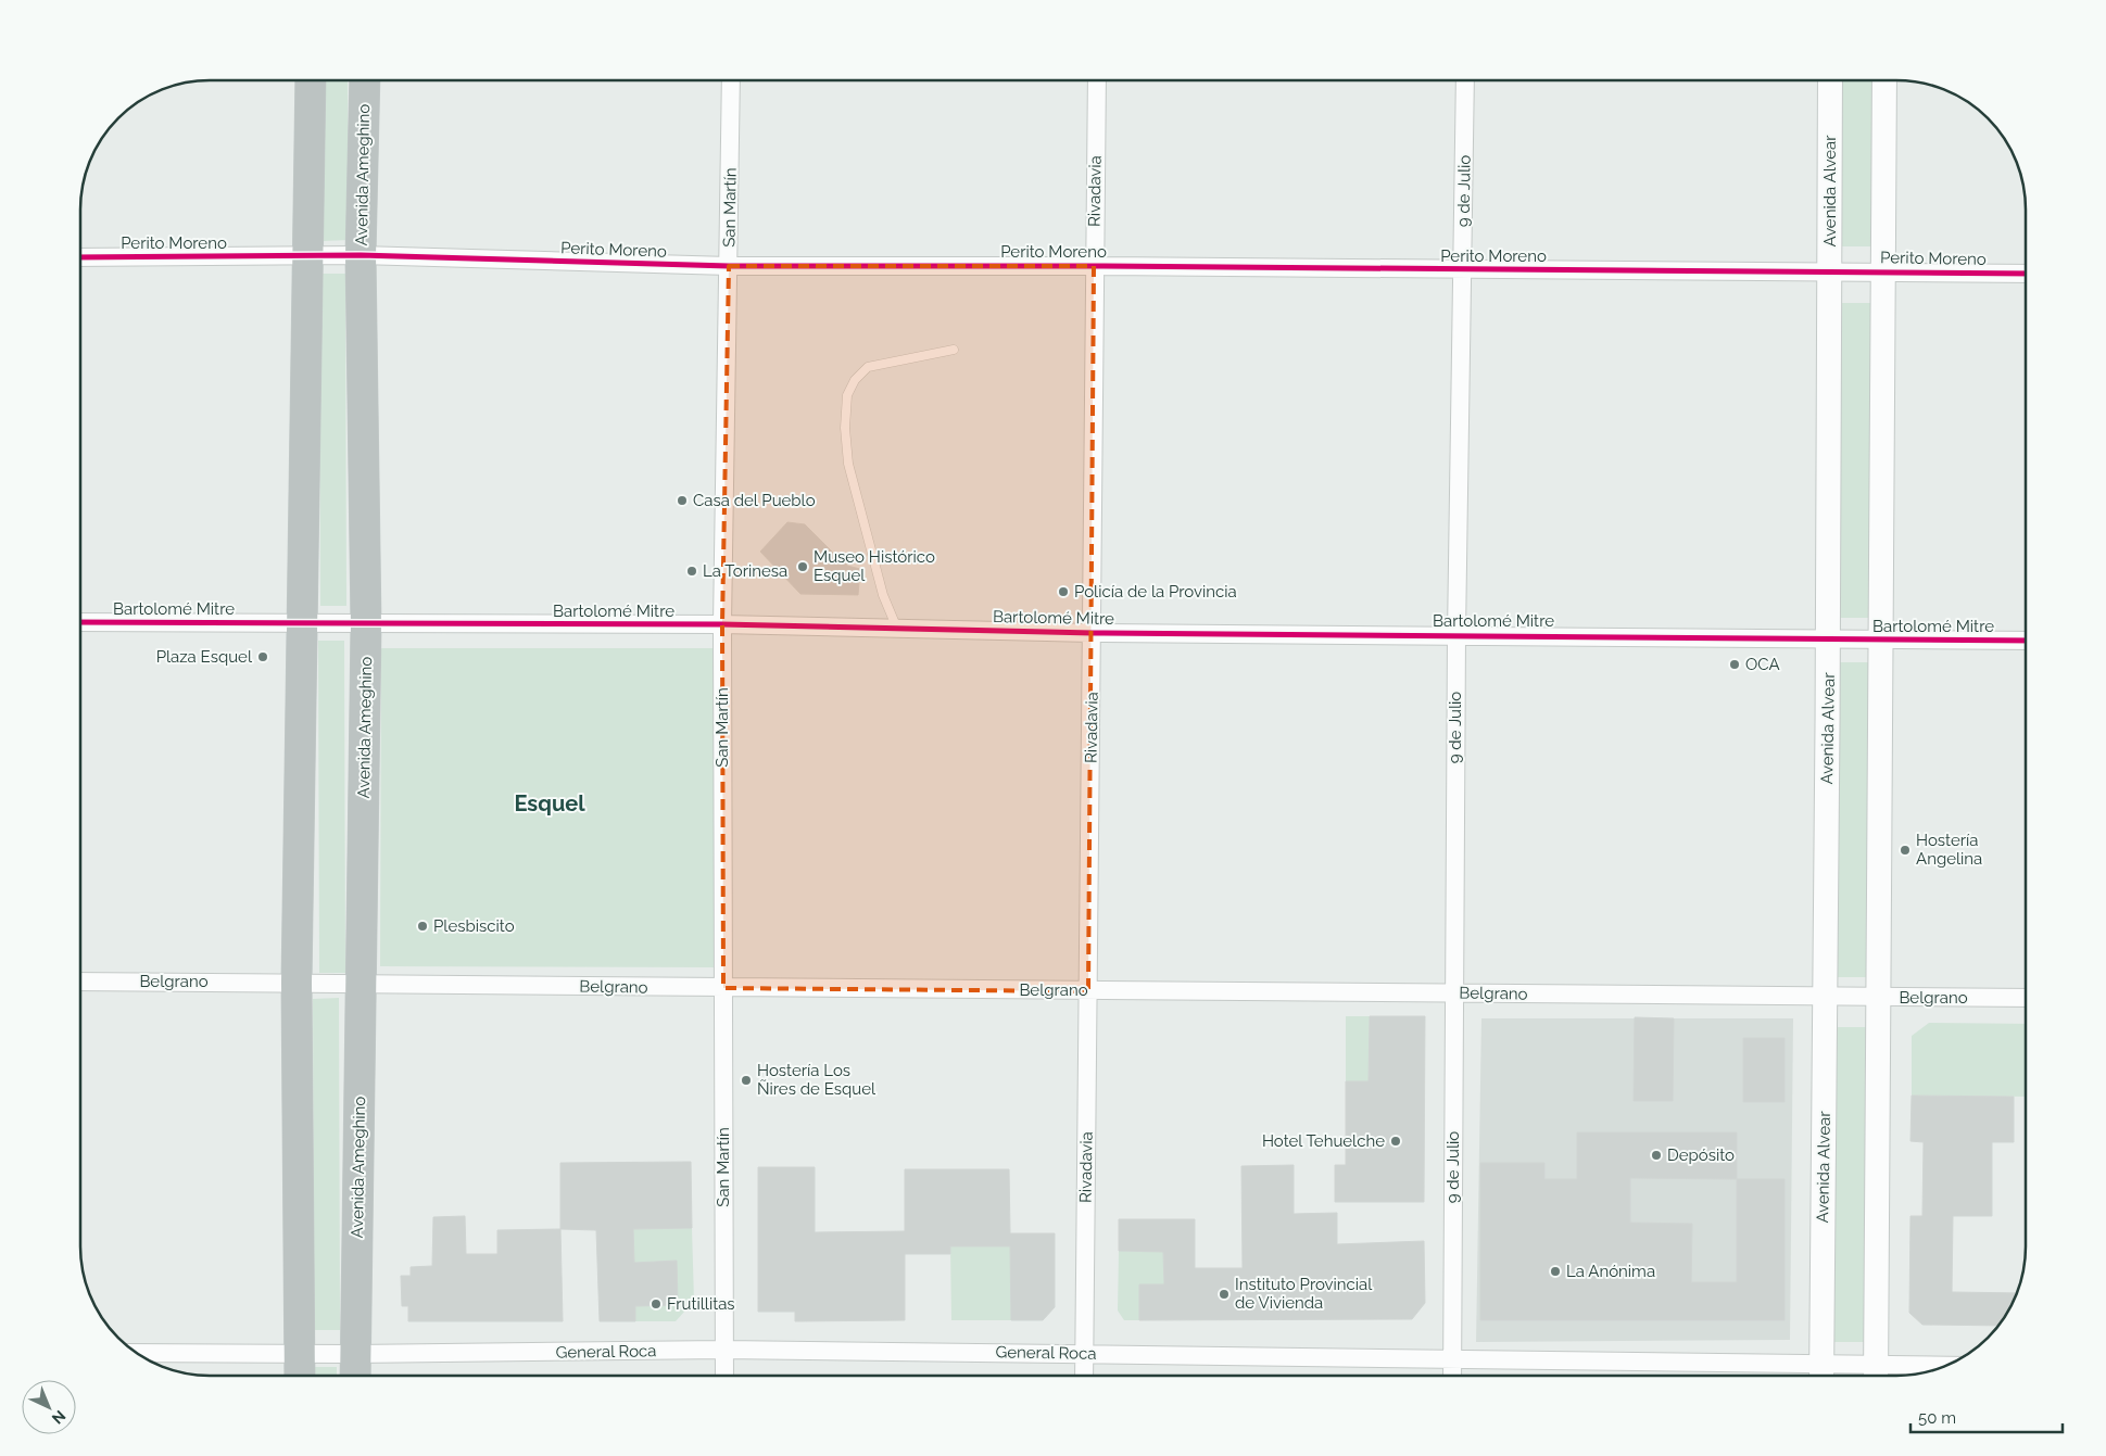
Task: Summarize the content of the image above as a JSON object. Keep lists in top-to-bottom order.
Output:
{
  "streets": {
    "highway": ["Avenida Ameghino"],
    "main road": ["Avenida Alvear"],
    "street": [
      "Rivadavia",
      "9 de Julio",
      "San Martín",
      "Perito Moreno",
      "Bartolomé Mitre",
      "Belgrano",
      "General Roca"
    ]
  },
  "crossings": [
    ["Avenida Ameghino", "Perito Moreno"],
    ["Avenida Ameghino", "Bartolomé Mitre"],
    ["Avenida Ameghino", "Belgrano"],
    ["Avenida Ameghino", "General Roca"],
    ["Rivadavia", "Perito Moreno"],
    ["Rivadavia", "Bartolomé Mitre"],
    ["Rivadavia", "Belgrano"],
    ["Rivadavia", "General Roca"],
    ["9 de Julio", "Perito Moreno"],
    ["9 de Julio", "Bartolomé Mitre"],
    ["9 de Julio", "Belgrano"],
    ["9 de Julio", "General Roca"],
    ["Avenida Alvear", "Perito Moreno"],
    ["Avenida Alvear", "Bartolomé Mitre"],
    ["Avenida Alvear", "Belgrano"],
    ["Avenida Alvear", "General Roca"],
    ["San Martín", "Perito Moreno"],
    ["San Martín", "Bartolomé Mitre"],
    ["San Martín", "Belgrano"],
    ["San Martín", "General Roca"]
  ],
  "districts": ["Esquel"],
  "places": [
    "Casa del Pueblo",
    "Museo Histórico Esquel",
    "La Torinesa",
    "Policía de la Provincia",
    "Plaza Esquel",
    "OCA",
    "Hostería Angelina",
    "Plesbiscito",
    "Hostería Los Ñires de Esquel",
    "Hotel Tehuelche",
    "Depósito",
    "La Anónima",
    "Instituto Provincial de Vivienda",
    "Frutillitas"
  ],
  "scale_bar": "50 m",
  "north": "bottom right"
}
